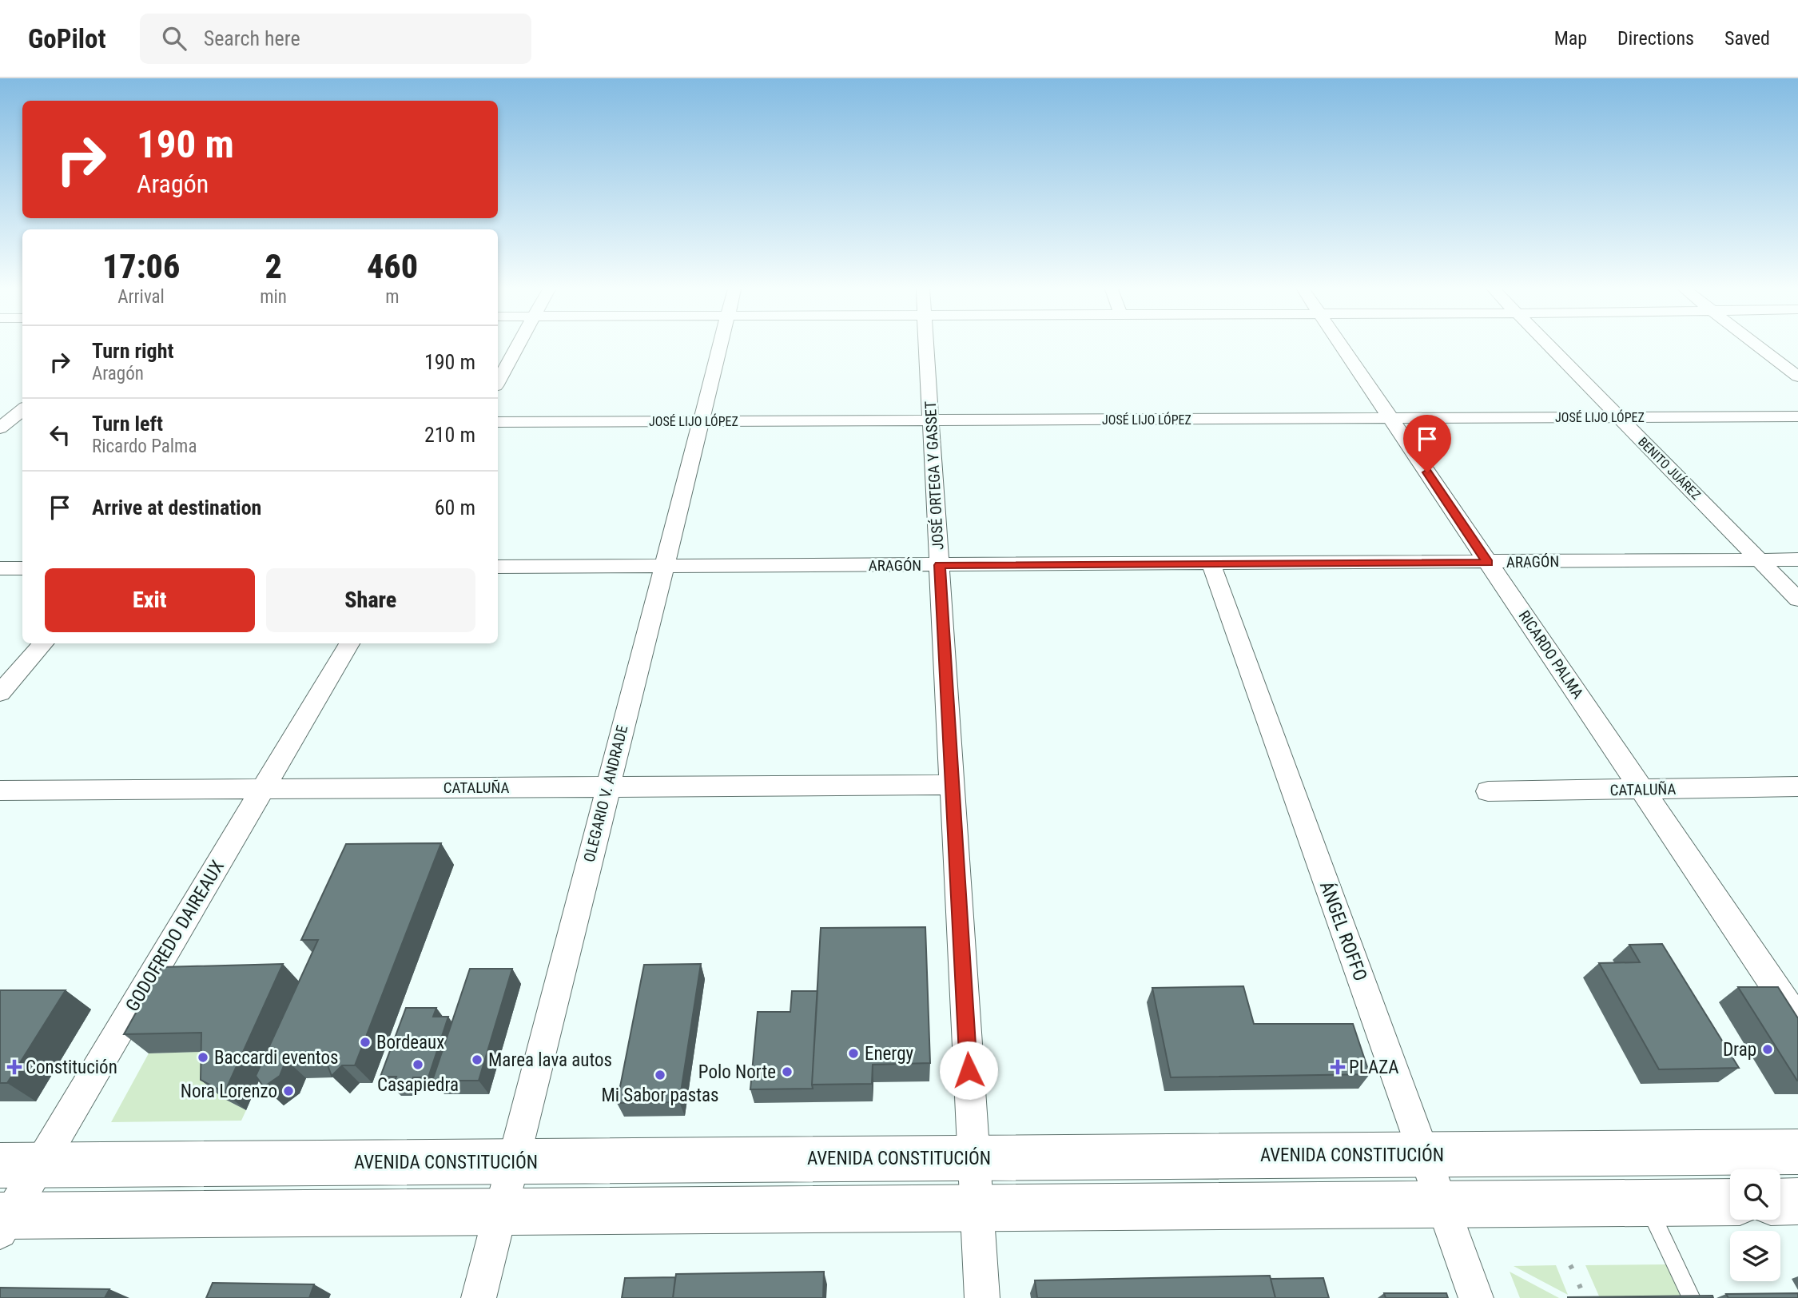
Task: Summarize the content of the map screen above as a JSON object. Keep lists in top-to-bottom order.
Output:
{
  "streets": {
    "main road": ["AVENIDA CONSTITUCIÓN"],
    "street": [
      "JOSÉ LIJO LÓPEZ",
      "BENITO JUÁREZ",
      "JOSÉ ORTEGA Y GASSET",
      "ARAGÓN",
      "RICARDO PALMA",
      "CATALUÑA",
      "OLEGARIO V. ANDRADE",
      "ÁNGEL ROFFO",
      "GODOFREDO DAIREAUX"
    ]
  },
  "crossings": [
    ["JOSÉ LIJO LÓPEZ", "BENITO JUÁREZ"],
    ["JOSÉ LIJO LÓPEZ", "JOSÉ ORTEGA Y GASSET"],
    ["JOSÉ LIJO LÓPEZ", "RICARDO PALMA"],
    ["JOSÉ LIJO LÓPEZ", "OLEGARIO V. ANDRADE"],
    ["BENITO JUÁREZ", "ARAGÓN"],
    ["JOSÉ ORTEGA Y GASSET", "ARAGÓN"],
    ["JOSÉ ORTEGA Y GASSET", "CATALUÑA"],
    ["JOSÉ ORTEGA Y GASSET", "AVENIDA CONSTITUCIÓN"],
    ["ARAGÓN", "RICARDO PALMA"],
    ["ARAGÓN", "OLEGARIO V. ANDRADE"],
    ["ARAGÓN", "ÁNGEL ROFFO"],
    ["RICARDO PALMA", "CATALUÑA"],
    ["CATALUÑA", "OLEGARIO V. ANDRADE"],
    ["CATALUÑA", "GODOFREDO DAIREAUX"],
    ["OLEGARIO V. ANDRADE", "AVENIDA CONSTITUCIÓN"],
    ["ÁNGEL ROFFO", "AVENIDA CONSTITUCIÓN"],
    ["GODOFREDO DAIREAUX", "AVENIDA CONSTITUCIÓN"]
  ],
  "places": {
    "other": [
      "Bordeaux",
      "Drap",
      "Energy",
      "Baccardi eventos",
      "Marea lava autos",
      "Casapiedra",
      "Polo Norte",
      "Mi Sabor pastas",
      "Nora Lorenzo"
    ],
    "health": ["Constitución", "PLAZA"]
  },
  "page": {
    "header": "GoPilot",
    "search": "Search here",
    "nav": ["Map", "Directions", "Saved"],
    "turn": ["190 m", "Aragón"],
    "eta": [
      "17:06",
      "Arrival",
      "2",
      "min",
      "460",
      "m"
    ],
    "list": [
      {
        "name": "Turn right",
        "note": "Aragón",
        "value": "190 m"
      },
      {
        "name": "Turn left",
        "note": "Ricardo Palma",
        "value": "210 m"
      },
      {
        "name": "Arrive at destination",
        "value": "60 m"
      }
    ],
    "buttons": ["Exit", "Share"]
  }
}
